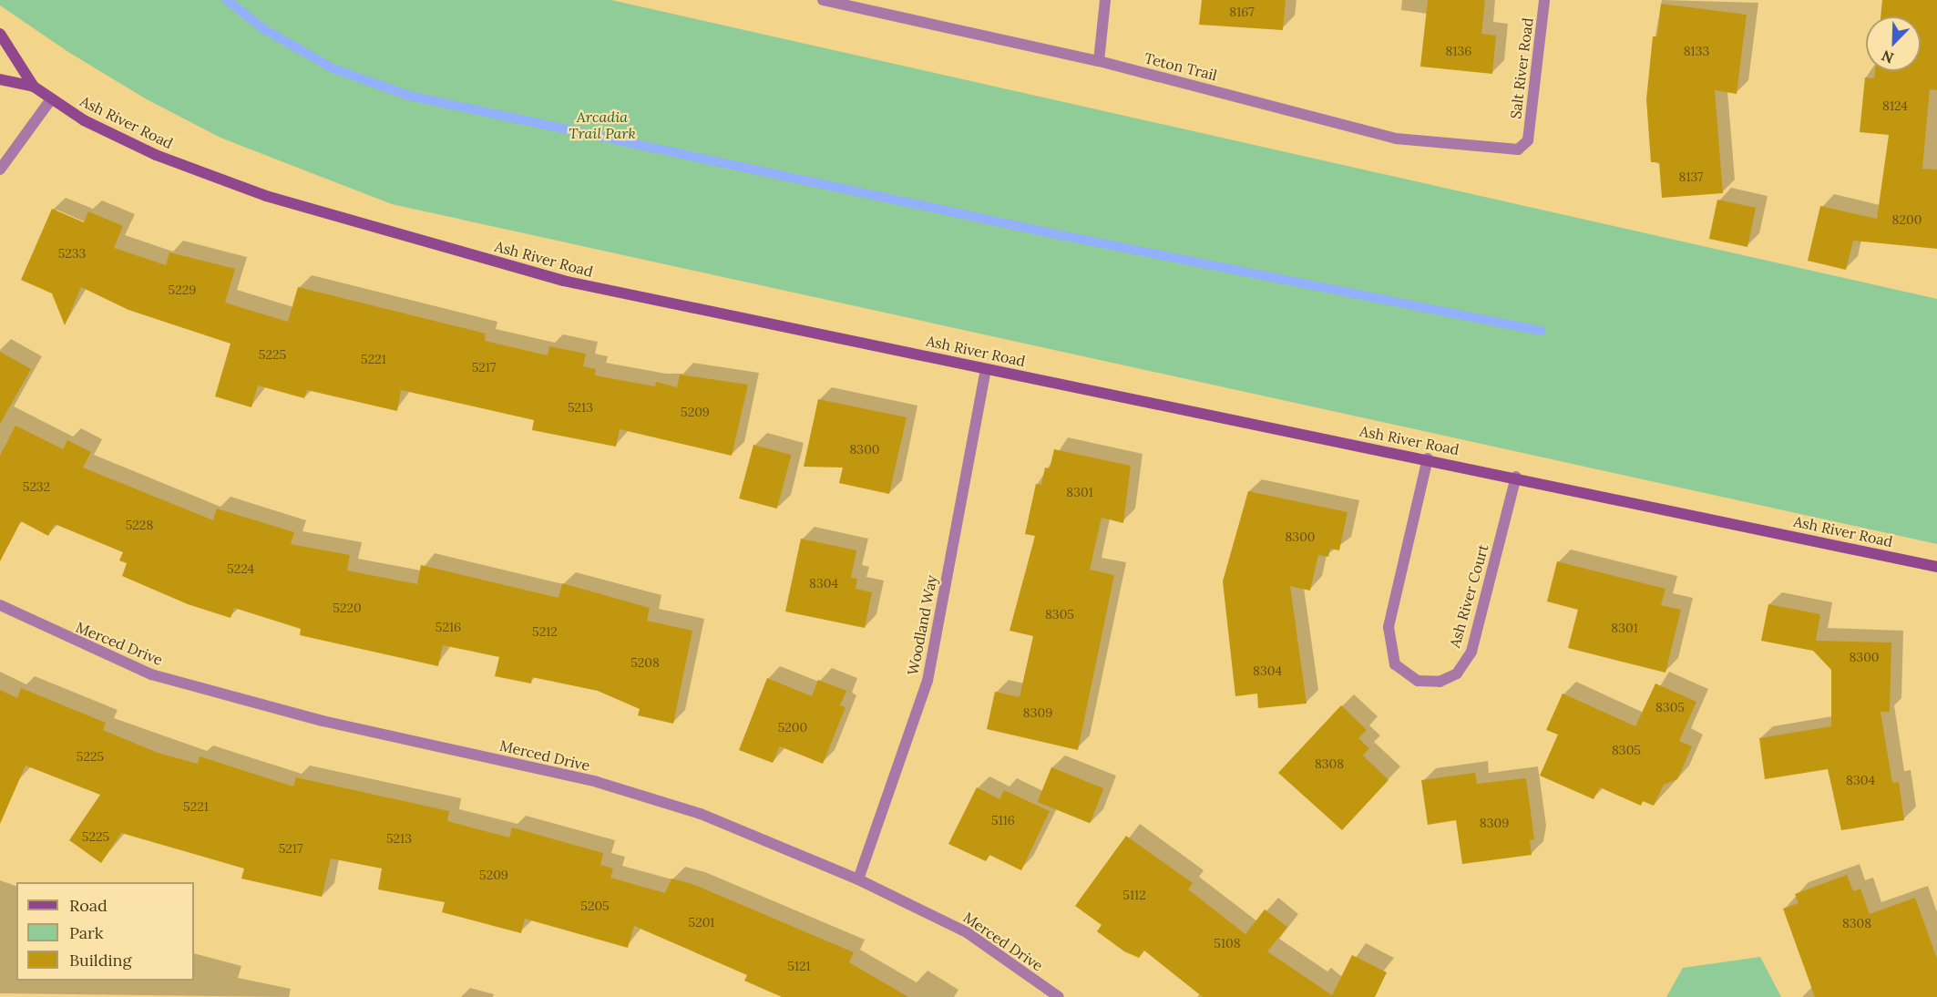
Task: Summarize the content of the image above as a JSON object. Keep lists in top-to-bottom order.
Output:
{
  "streets": {
    "street": [
      "Teton Trail",
      "Salt River Road",
      "Ash River Road",
      "Ash River Court",
      "Woodland Way",
      "Merced Drive"
    ]
  },
  "crossings": [
    ["Teton Trail", "Salt River Road"],
    ["Ash River Road", "Ash River Court"],
    ["Ash River Road", "Woodland Way"],
    ["Woodland Way", "Merced Drive"]
  ],
  "parks": ["Arcadia Trail Park"],
  "house_numbers": [
    "8167",
    "8136",
    "8133",
    "8124",
    "8137",
    "8200",
    "5233",
    "5229",
    "5225",
    "5221",
    "5217",
    "5213",
    "5209",
    "8300",
    "5232",
    "8301",
    "5228",
    "8300",
    "5224",
    "8304",
    "5220",
    "8305",
    "5216",
    "8301",
    "5212",
    "8300",
    "5208",
    "8304",
    "8305",
    "8309",
    "5200",
    "8305",
    "5225",
    "8308",
    "8304",
    "5221",
    "5116",
    "8309",
    "5225",
    "5213",
    "5217",
    "5209",
    "5112",
    "5205",
    "5201",
    "8308",
    "5108",
    "5121"
  ],
  "legend": ["Road", "Park", "Building"],
  "north": "bottom left"
}
